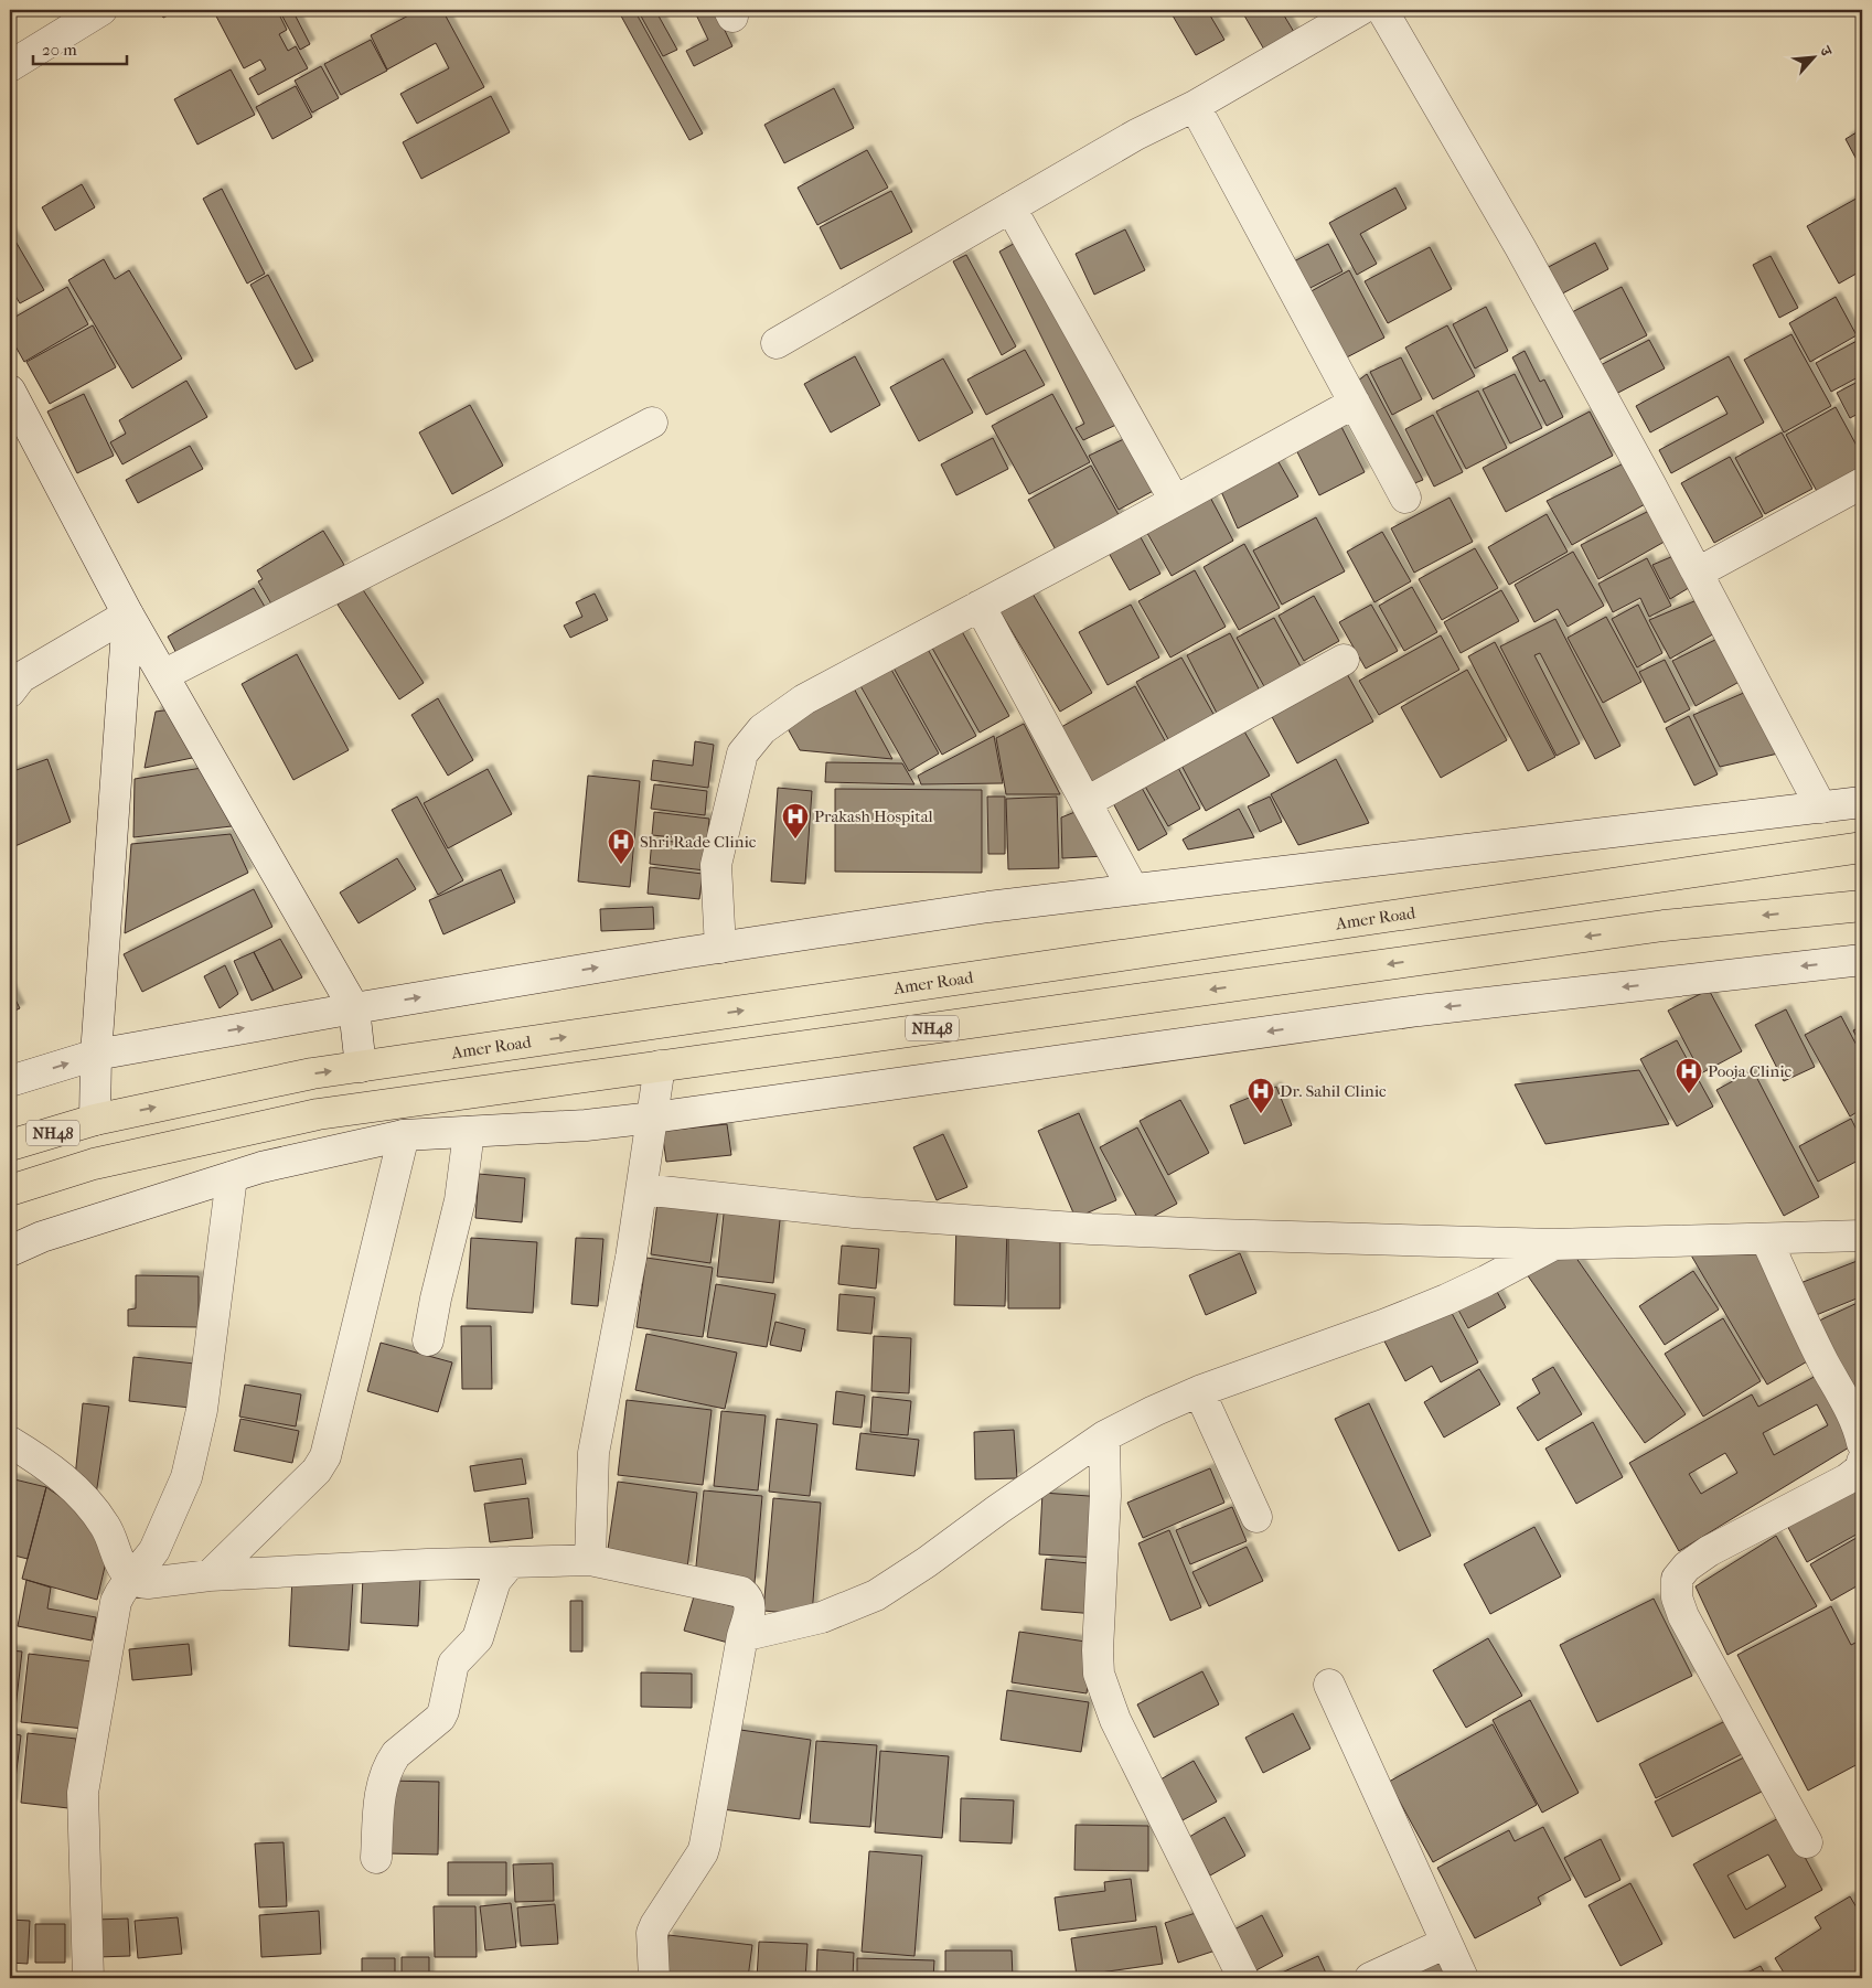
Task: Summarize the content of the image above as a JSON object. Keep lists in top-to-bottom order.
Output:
{
  "streets": {
    "highway": ["Amer Road", "NH48"]
  },
  "places": {
    "hospital": [
      "Prakash Hospital",
      "Shri Rade Clinic",
      "Pooja Clinic",
      "Dr. Sahil Clinic"
    ]
  },
  "scale_bar": "20 m",
  "north": "top right"
}
